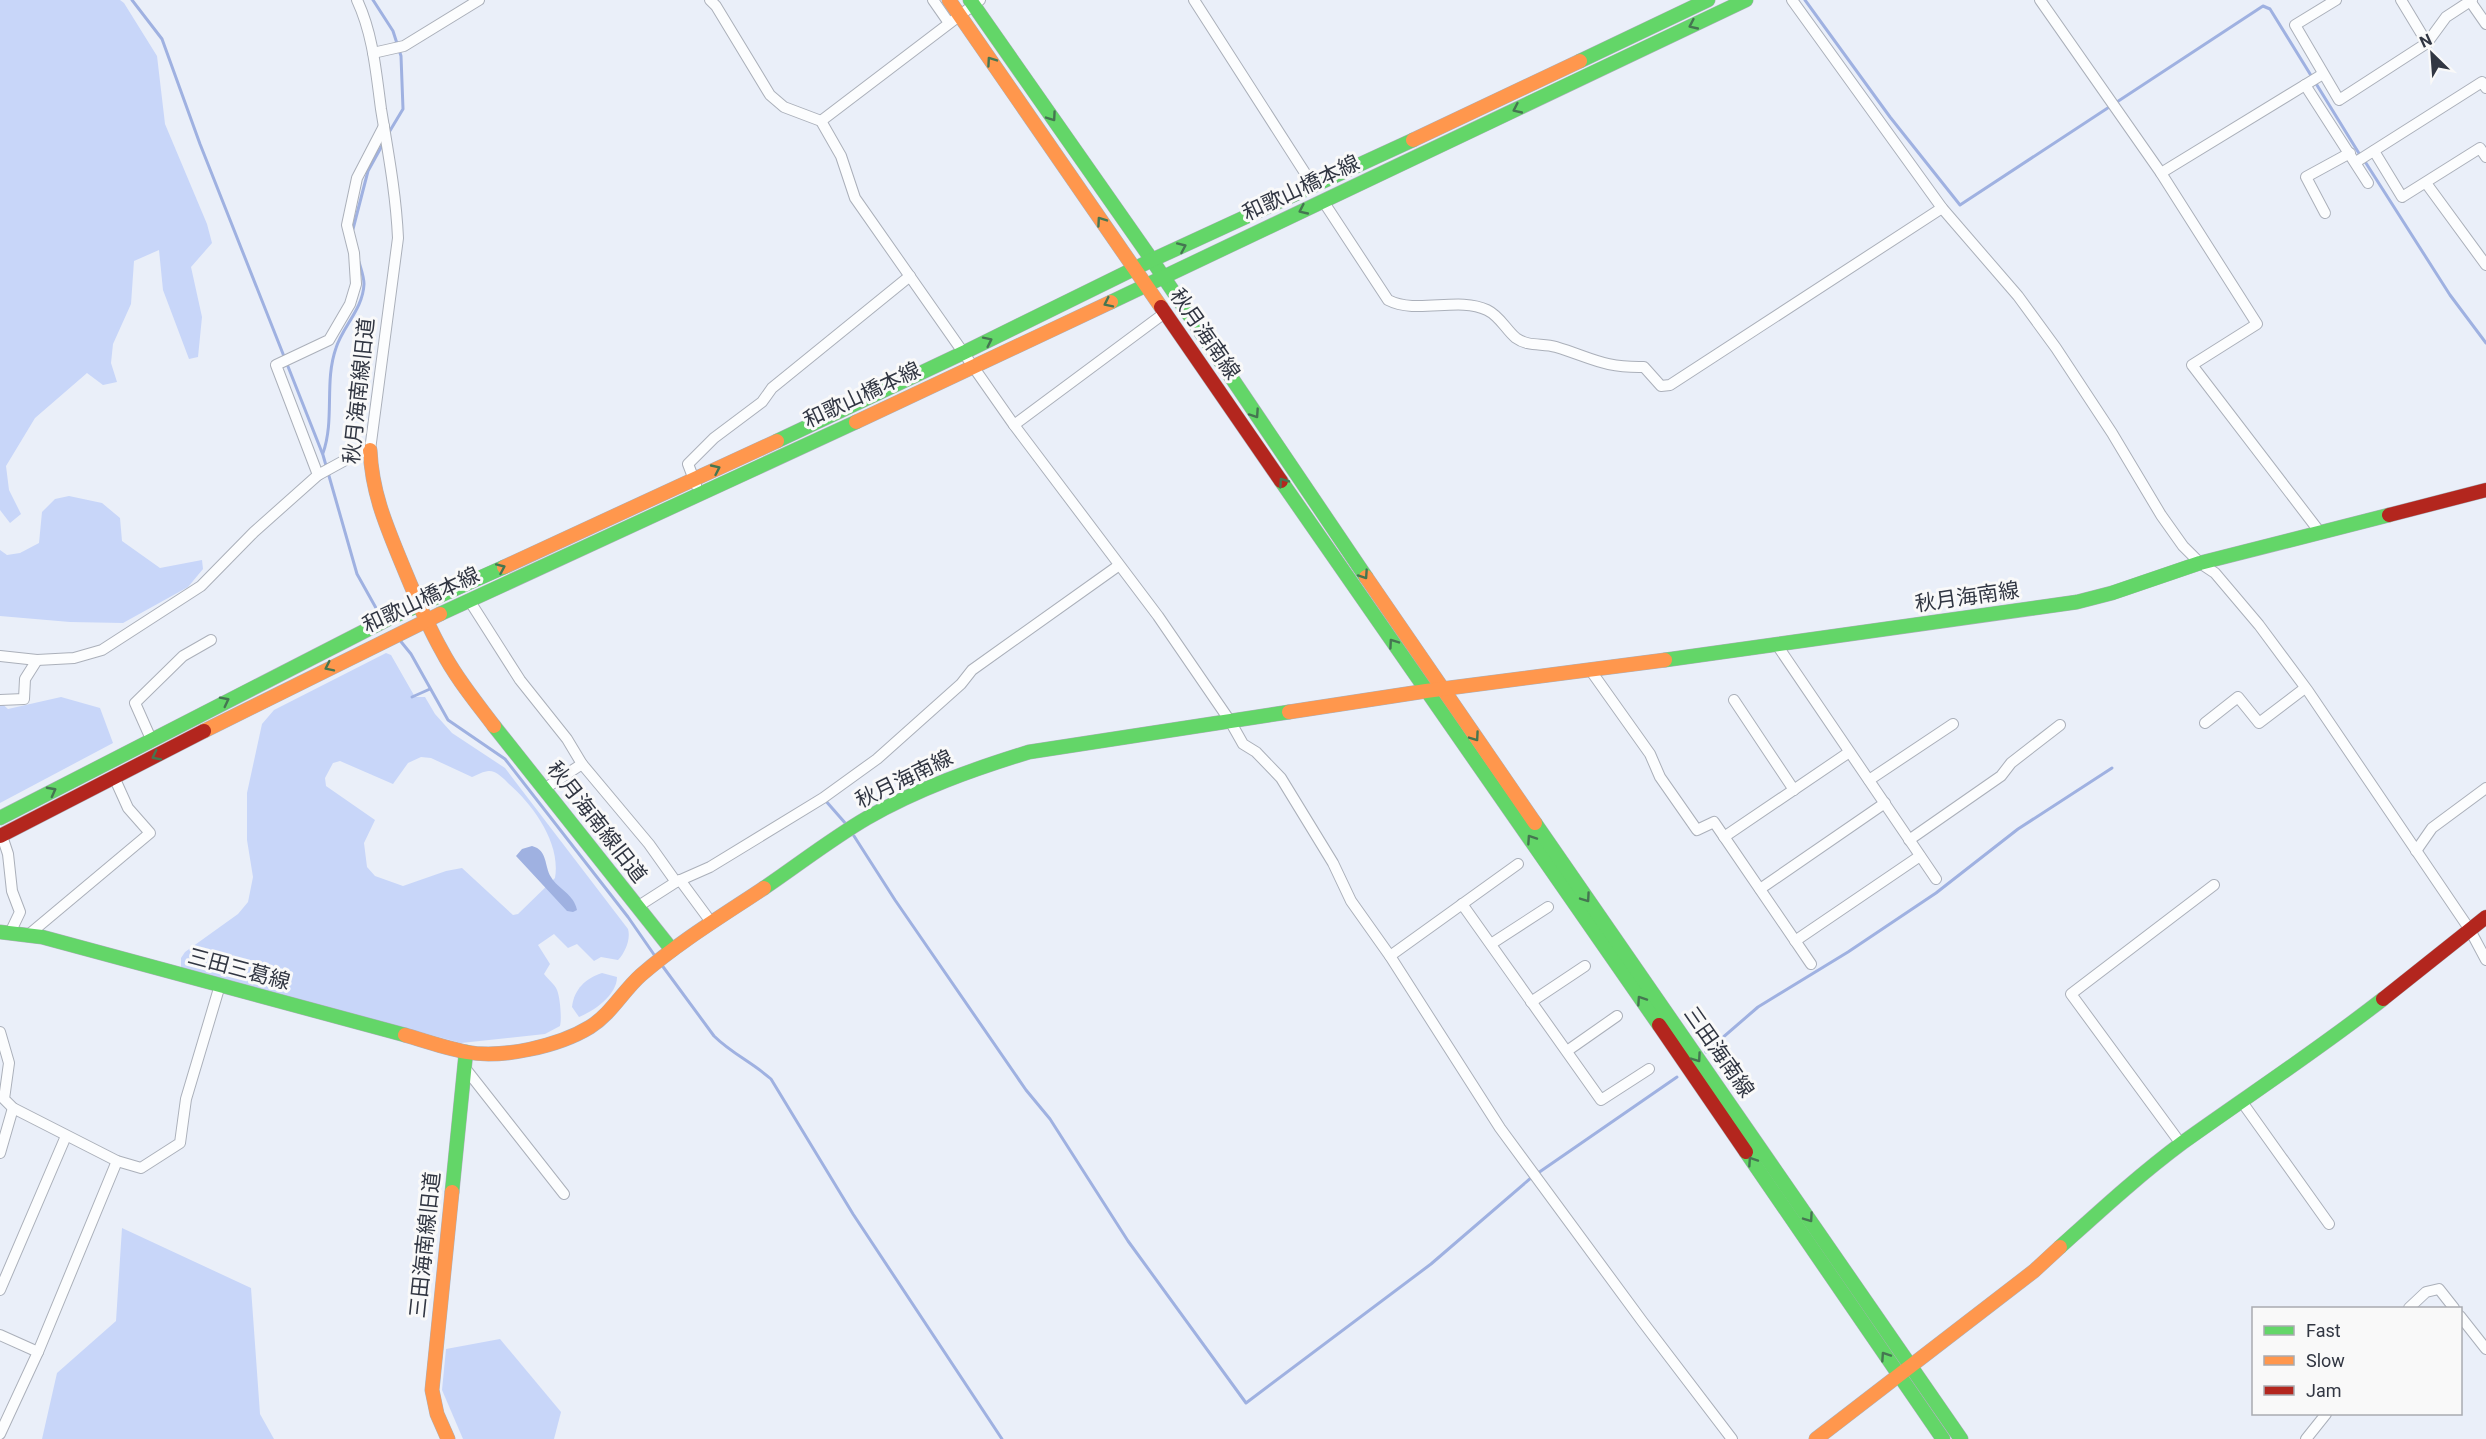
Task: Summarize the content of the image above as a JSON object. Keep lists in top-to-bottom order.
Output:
{
  "streets": {
    "main road": [
      "和歌山橋本線",
      "秋月海南線",
      "秋月海南線旧道",
      "三田三葛線",
      "三田海南線",
      "三田海南線旧道"
    ]
  },
  "crossings": [
    ["和歌山橋本線", "秋月海南線"],
    ["和歌山橋本線", "秋月海南線旧道"],
    ["秋月海南線", "秋月海南線旧道"],
    ["秋月海南線", "三田三葛線"],
    ["秋月海南線", "三田海南線"],
    ["秋月海南線", "三田海南線旧道"],
    ["三田三葛線", "三田海南線旧道"]
  ],
  "legend": ["Fast", "Slow", "Jam"],
  "north": "top left"
}
